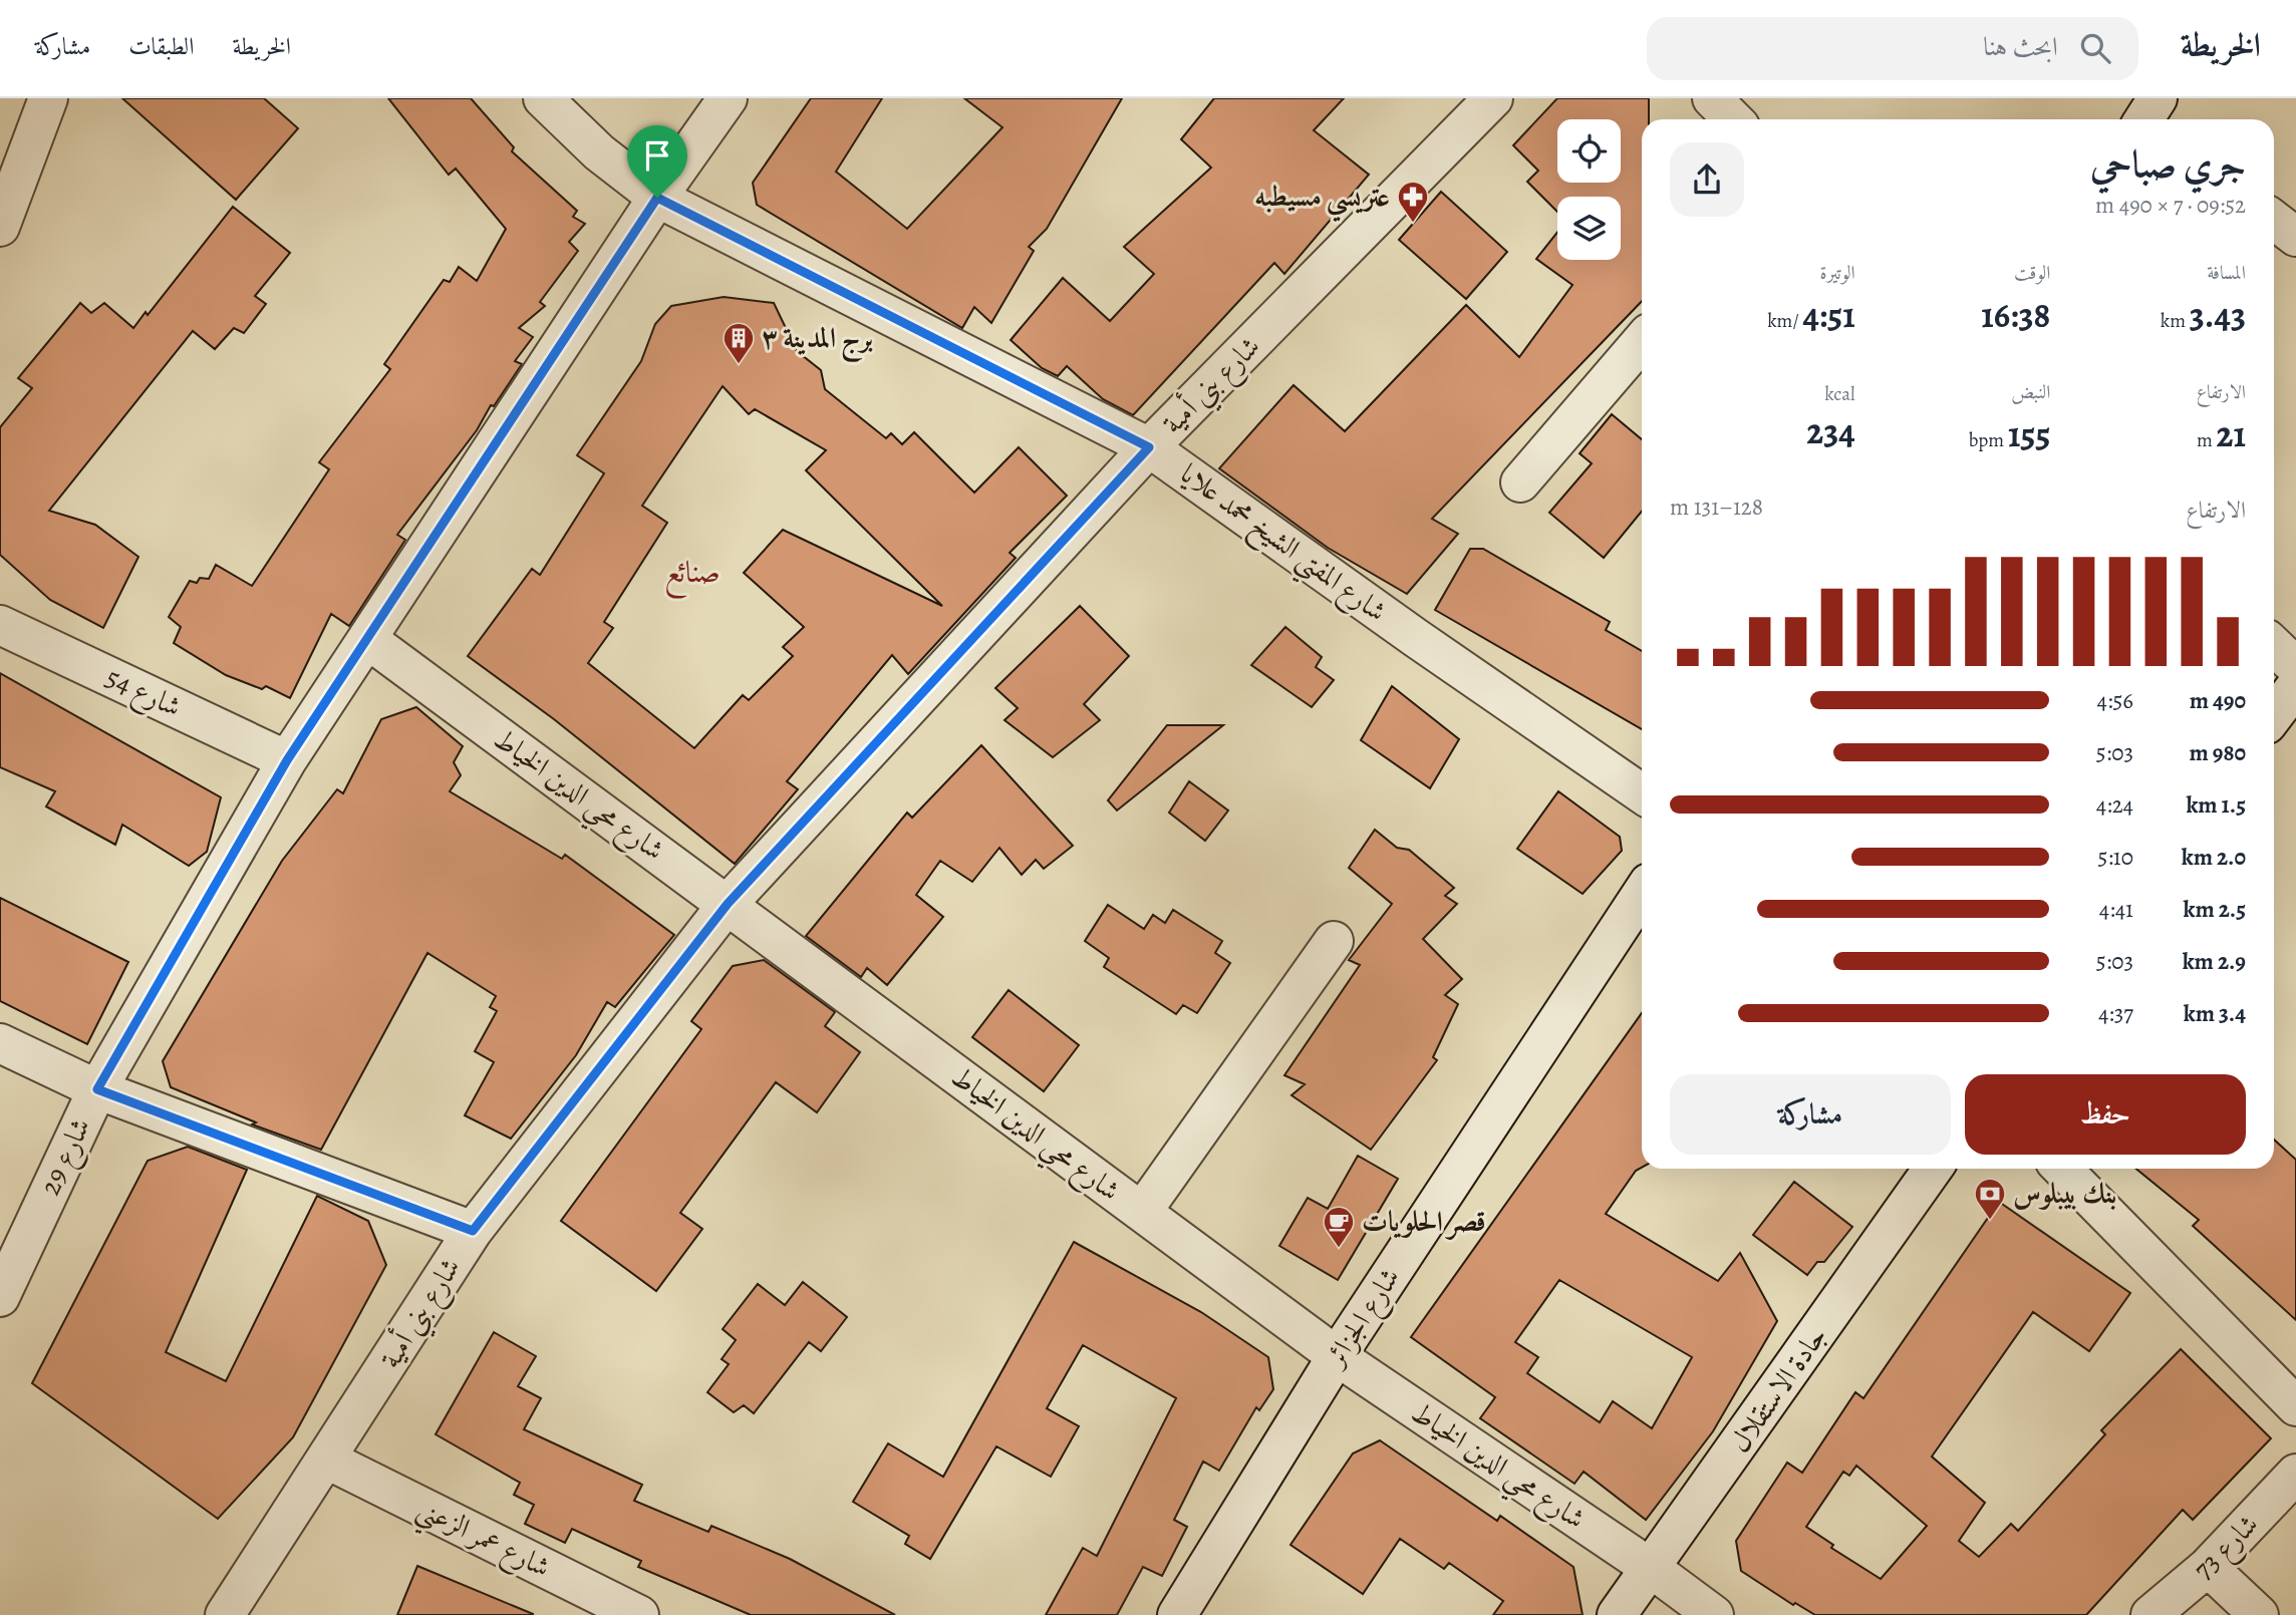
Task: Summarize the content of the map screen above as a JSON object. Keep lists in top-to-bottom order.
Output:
{
  "streets": {
    "street": [
      "شارع بني أمية",
      "شارع المفتي الشيخ محمد علايا",
      "شارع 54",
      "شارع محي الدين الخياط",
      "شارع 29",
      "شارع الجزائر",
      "جادة الاستقلال",
      "شارع عمر الزعني",
      "شارع 73"
    ]
  },
  "crossings": [
    ["شارع بني أمية", "شارع المفتي الشيخ محمد علايا"],
    ["شارع بني أمية", "شارع محي الدين الخياط"],
    ["شارع بني أمية", "شارع عمر الزعني"],
    ["شارع المفتي الشيخ محمد علايا", "شارع 29"],
    ["شارع 54", "شارع 29"],
    ["شارع محي الدين الخياط", "شارع 29"],
    ["شارع محي الدين الخياط", "شارع الجزائر"],
    ["شارع محي الدين الخياط", "جادة الاستقلال"]
  ],
  "districts": ["صنائع"],
  "places": {
    "pharmacy": ["عتريسي مسيطبه"],
    "building": ["برج المدينة ٣"],
    "bank": ["بنك بيبلوس"],
    "cafe": ["قصر الحلويات"]
  },
  "page": {
    "header": "الخريطة",
    "search": "ابحث هنا",
    "nav": ["الخريطة", "الطبقات", "مشاركة"],
    "heading": ["جري صباحي", "09:52 · 7 × 490 m"],
    "stats": [
      ["المسافة", "3.43 km"],
      ["الوقت", "16:38"],
      ["الوتيرة", "4:51 /km"],
      ["الارتفاع", "21 m"],
      ["النبض", "155 bpm"],
      ["kcal", "234"]
    ],
    "chart": ["الارتفاع", "128–131 m"],
    "list": [
      {
        "name": "490 m",
        "note": "4:56"
      },
      {
        "name": "980 m",
        "note": "5:03"
      },
      {
        "name": "1.5 km",
        "note": "4:24"
      },
      {
        "name": "2.0 km",
        "note": "5:10"
      },
      {
        "name": "2.5 km",
        "note": "4:41"
      },
      {
        "name": "2.9 km",
        "note": "5:03"
      },
      {
        "name": "3.4 km",
        "note": "4:37"
      }
    ],
    "buttons": ["حفظ", "مشاركة"]
  }
}
